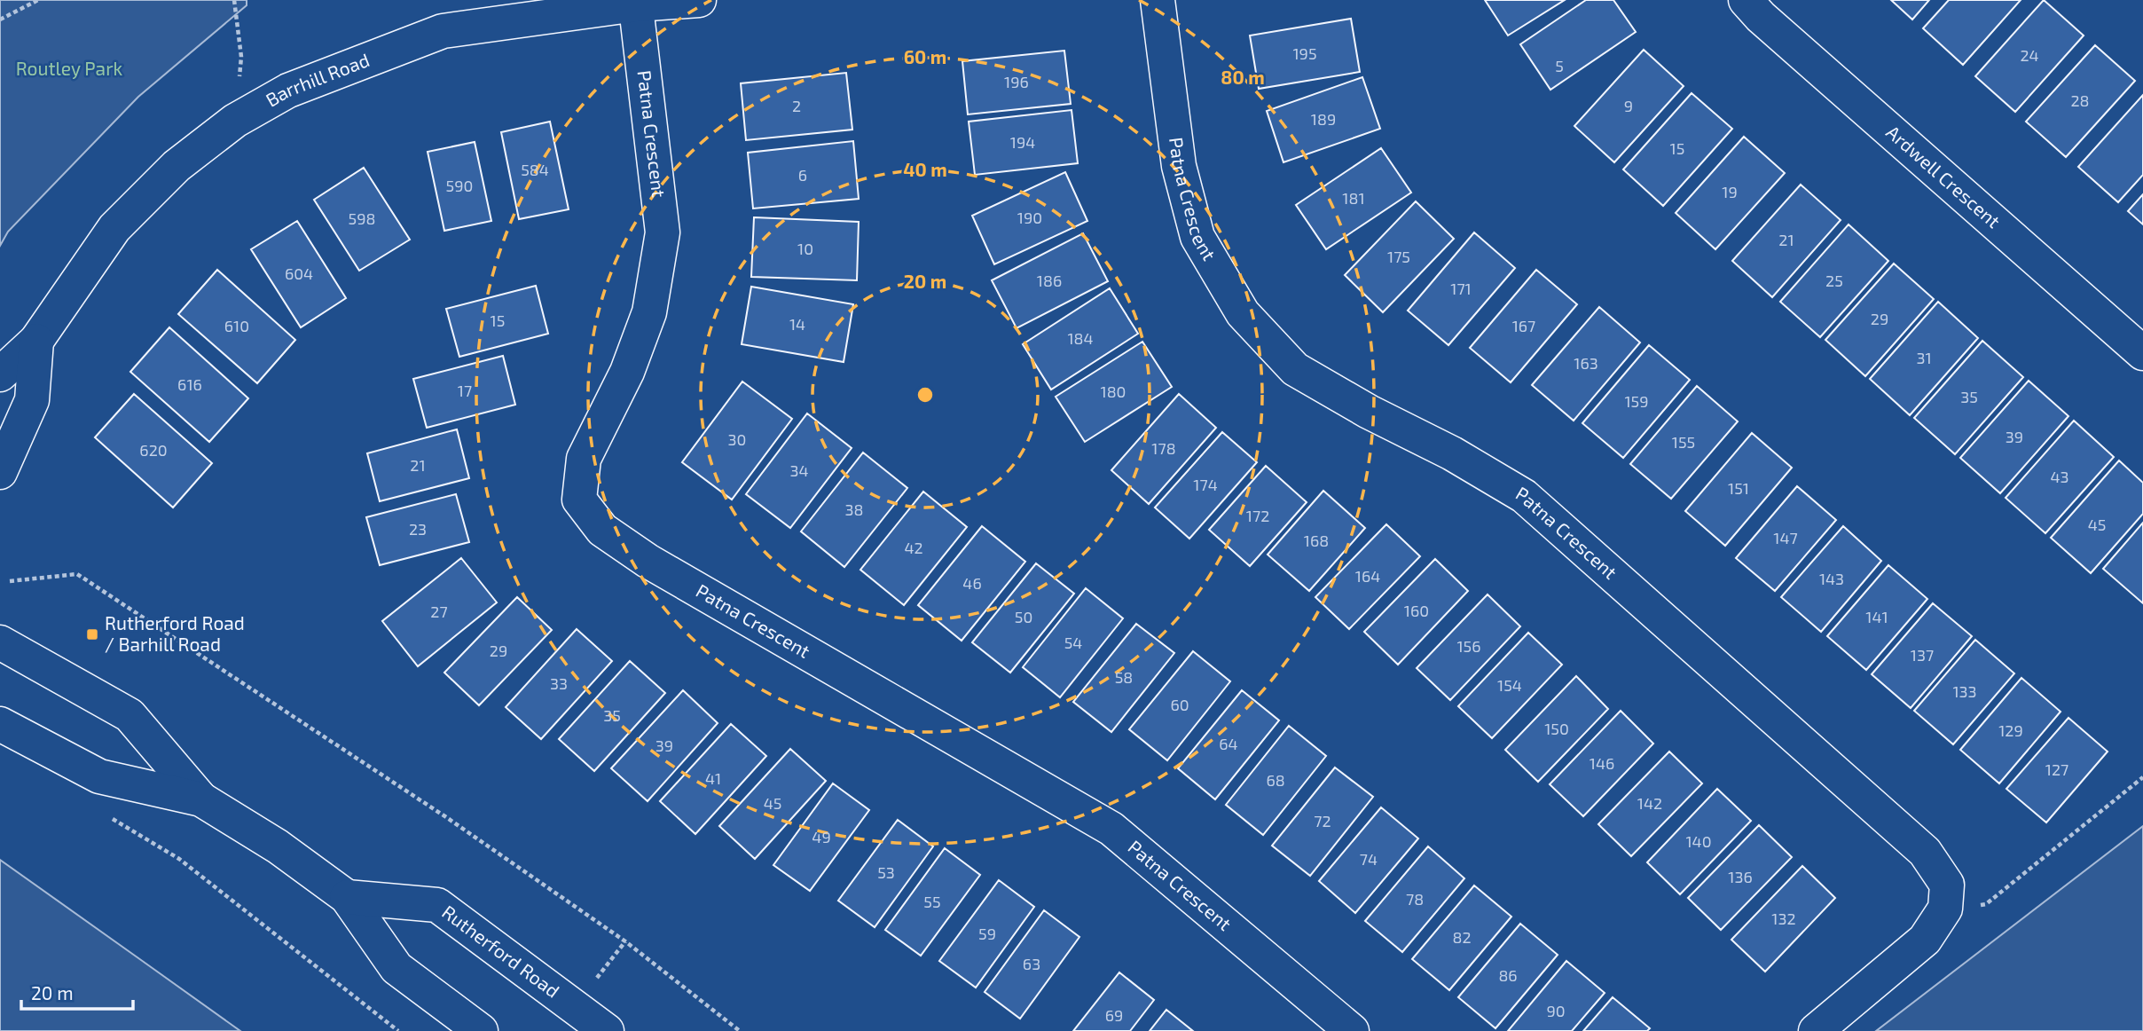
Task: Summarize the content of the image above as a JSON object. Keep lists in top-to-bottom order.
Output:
{
  "streets": {
    "street": [
      "Barrhill Road",
      "Patna Crescent",
      "Ardwell Crescent",
      "Rutherford Road"
    ]
  },
  "crossings": [
    ["Barrhill Road", "Patna Crescent"]
  ],
  "parks": ["Routley Park"],
  "places": {
    "transit": ["Rutherford Road / Barhill Road"]
  },
  "house_numbers": [
    "195",
    "24",
    "5",
    "196",
    "28",
    "2",
    "9",
    "189",
    "194",
    "15",
    "584",
    "6",
    "590",
    "19",
    "181",
    "190",
    "598",
    "21",
    "10",
    "175",
    "604",
    "186",
    "25",
    "171",
    "29",
    "15",
    "14",
    "610",
    "167",
    "184",
    "31",
    "163",
    "616",
    "17",
    "180",
    "35",
    "159",
    "39",
    "30",
    "155",
    "178",
    "620",
    "21",
    "34",
    "43",
    "174",
    "151",
    "38",
    "172",
    "45",
    "23",
    "147",
    "168",
    "42",
    "164",
    "143",
    "46",
    "160",
    "27",
    "50",
    "141",
    "54",
    "156",
    "29",
    "137",
    "58",
    "33",
    "154",
    "133",
    "60",
    "35",
    "150",
    "129",
    "64",
    "39",
    "146",
    "127",
    "41",
    "68",
    "45",
    "142",
    "72",
    "49",
    "140",
    "74",
    "53",
    "136",
    "78",
    "55",
    "132",
    "59",
    "82",
    "63",
    "86",
    "90",
    "69"
  ],
  "scale_bar": "20 m",
  "rings": [
    "60 m",
    "80 m",
    "40 m",
    "20 m"
  ]
}
